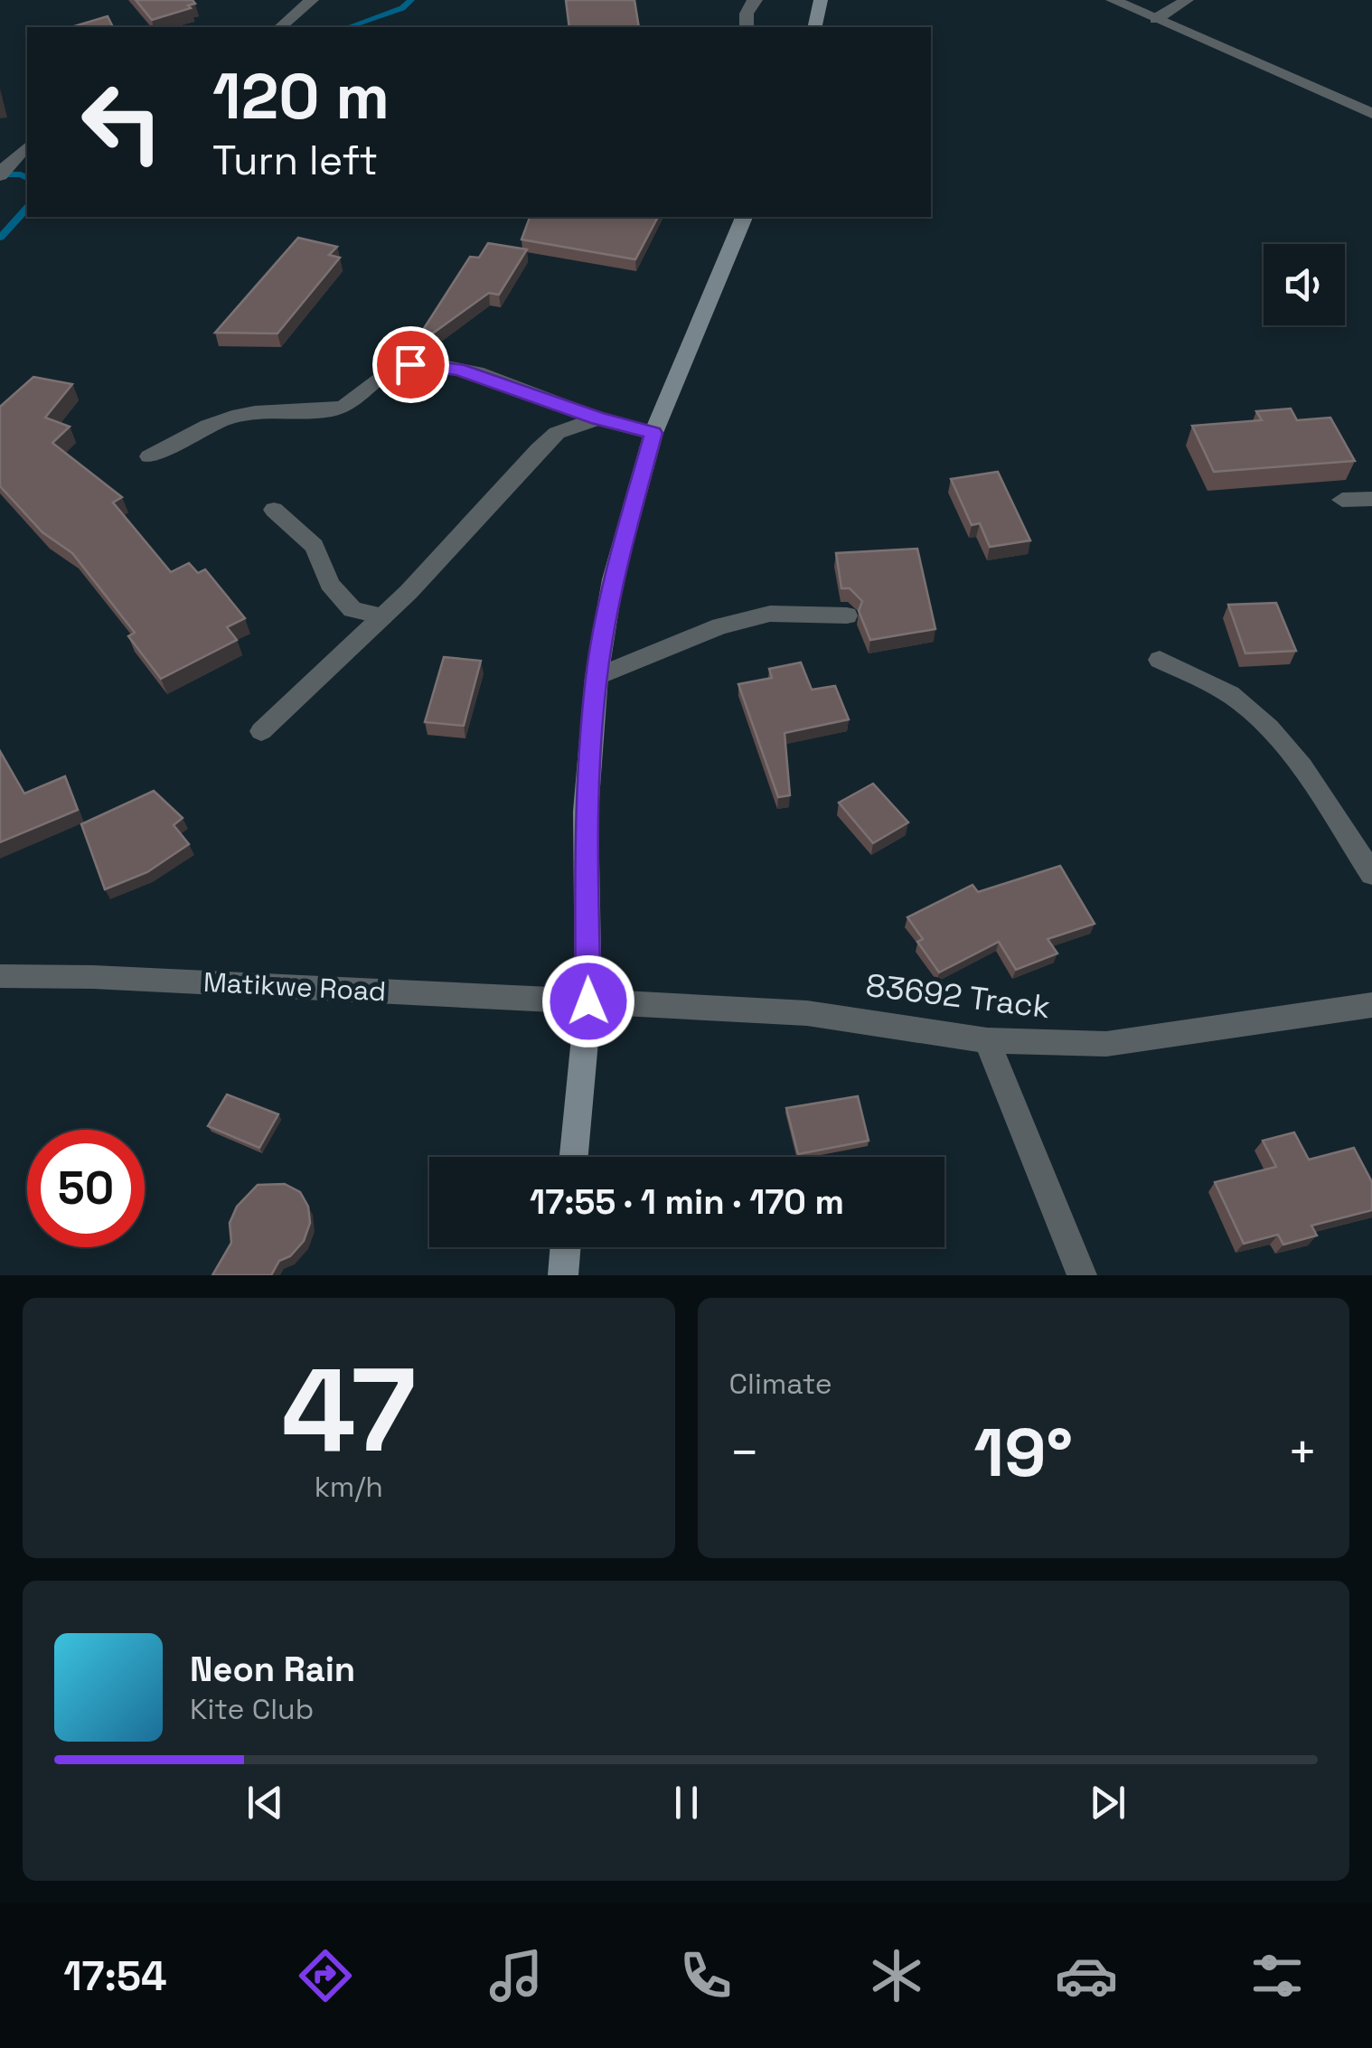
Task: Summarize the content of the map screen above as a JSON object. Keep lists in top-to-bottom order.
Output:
{
  "streets": {
    "street": ["Matikwe Road", "83692 Track"]
  },
  "crossings": [
    ["Matikwe Road", "83692 Track"]
  ],
  "page": {
    "turn": ["120 m", "Turn left"],
    "limit": "50",
    "trip": "17:55 · 1 min · 170 m",
    "tile": [
      ["47", "km/h"],
      "Climate"
    ],
    "heat": ["−", "19°", "+"],
    "song": ["Neon Rain", "Kite Club"],
    "tabs": "17:54"
  }
}
